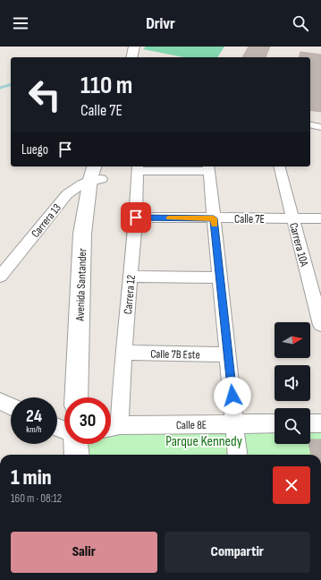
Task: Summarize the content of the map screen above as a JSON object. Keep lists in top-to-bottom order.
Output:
{
  "streets": {
    "street": [
      "Calle 7E",
      "Carrera 13",
      "Carrera 10A",
      "Avenida Santander",
      "Carrera 12",
      "Calle 7B Este",
      "Calle 8E"
    ]
  },
  "crossings": [
    ["Calle 7E", "Carrera 10A"],
    ["Calle 7E", "Carrera 12"],
    ["Carrera 13", "Avenida Santander"],
    ["Carrera 12", "Calle 7B Este"],
    ["Carrera 12", "Calle 8E"]
  ],
  "parks": ["Parque Kennedy"],
  "north": "right",
  "page": {
    "header": "Drivr",
    "turn": ["110 m", "Calle 7E"],
    "then": "Luego",
    "speed": "24 km/h",
    "limit": "30",
    "heading": ["1 min", "160 m · 08:12"],
    "buttons": ["Salir", "Compartir"]
  }
}
